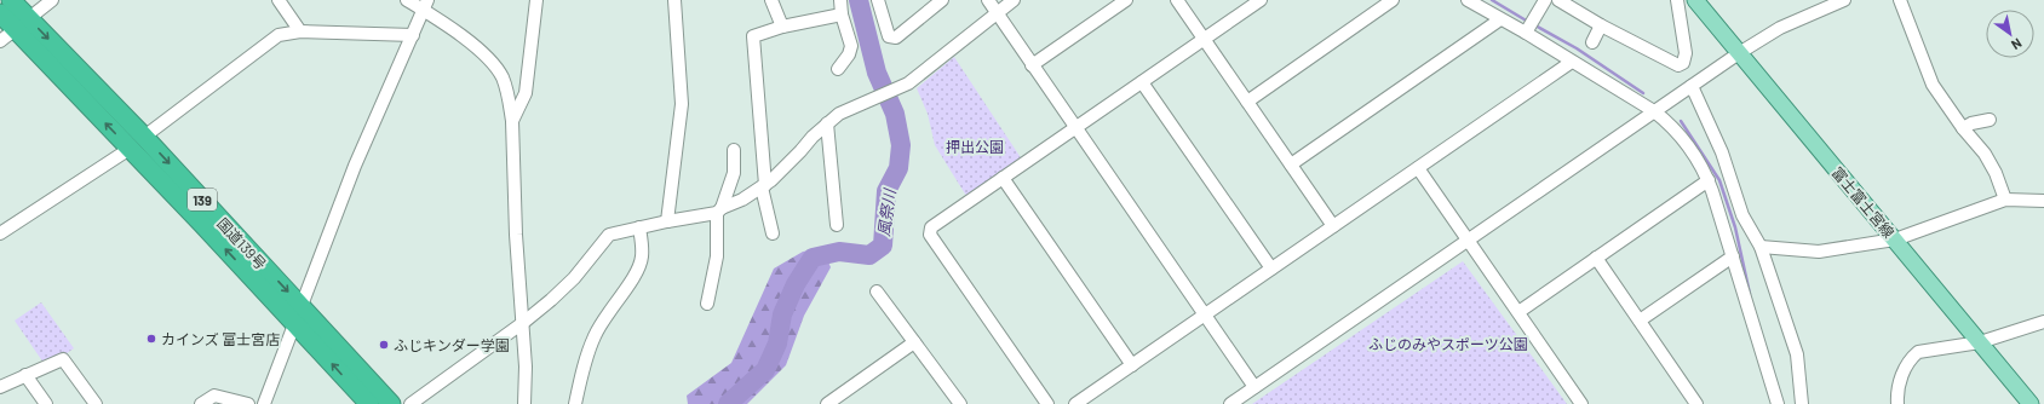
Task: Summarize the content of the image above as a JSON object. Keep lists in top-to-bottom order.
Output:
{
  "streets": {
    "highway": ["139", "国道139号"],
    "main road": ["富士富士宮線"]
  },
  "water": ["風祭川"],
  "parks": ["押出公園", "ふじのみやスポーツ公園"],
  "places": ["カインズ 富士宮店", "ふじキンダー学園"],
  "north": "bottom right"
}
